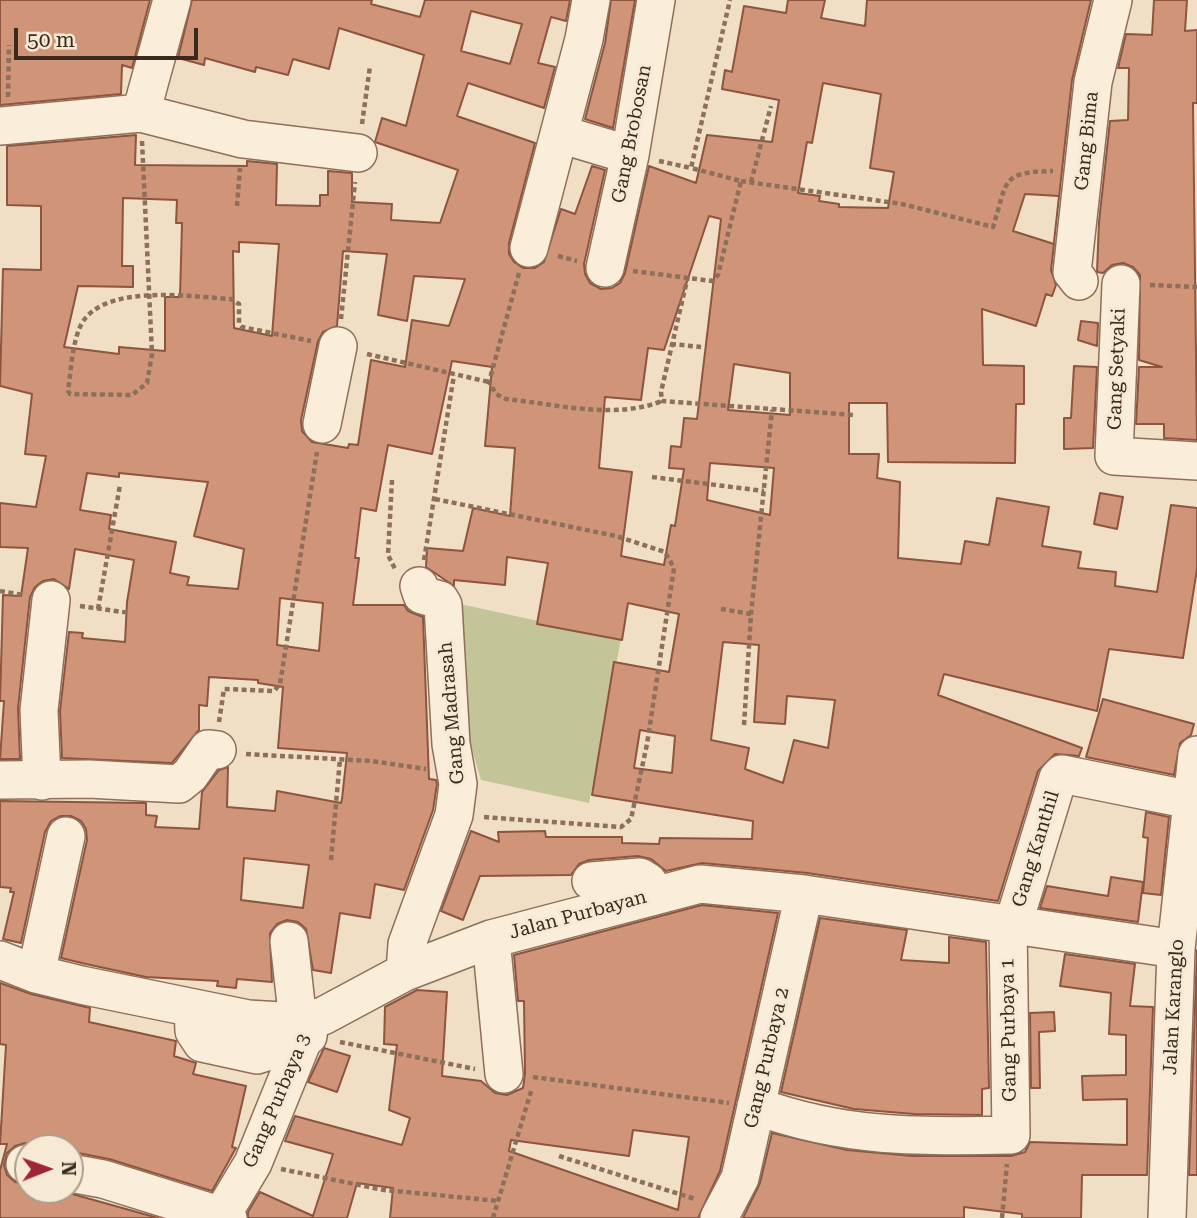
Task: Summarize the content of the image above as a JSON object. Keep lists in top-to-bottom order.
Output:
{
  "streets": {
    "street": [
      "Gang Brobosan",
      "Gang Bima",
      "Gang Setyaki",
      "Gang Madrasah",
      "Gang Kanthil",
      "Jalan Purbayan",
      "Jalan Karanglo",
      "Gang Purbaya 1",
      "Gang Purbaya 2",
      "Gang Purbaya 3"
    ]
  },
  "crossings": [
    ["Gang Madrasah", "Jalan Purbayan"],
    ["Gang Kanthil", "Jalan Purbayan"],
    ["Gang Kanthil", "Jalan Karanglo"],
    ["Gang Kanthil", "Gang Purbaya 1"],
    ["Jalan Purbayan", "Jalan Karanglo"],
    ["Jalan Purbayan", "Gang Purbaya 1"],
    ["Jalan Purbayan", "Gang Purbaya 2"],
    ["Jalan Purbayan", "Gang Purbaya 3"]
  ],
  "scale_bar": "50 m",
  "north": "right"
}
